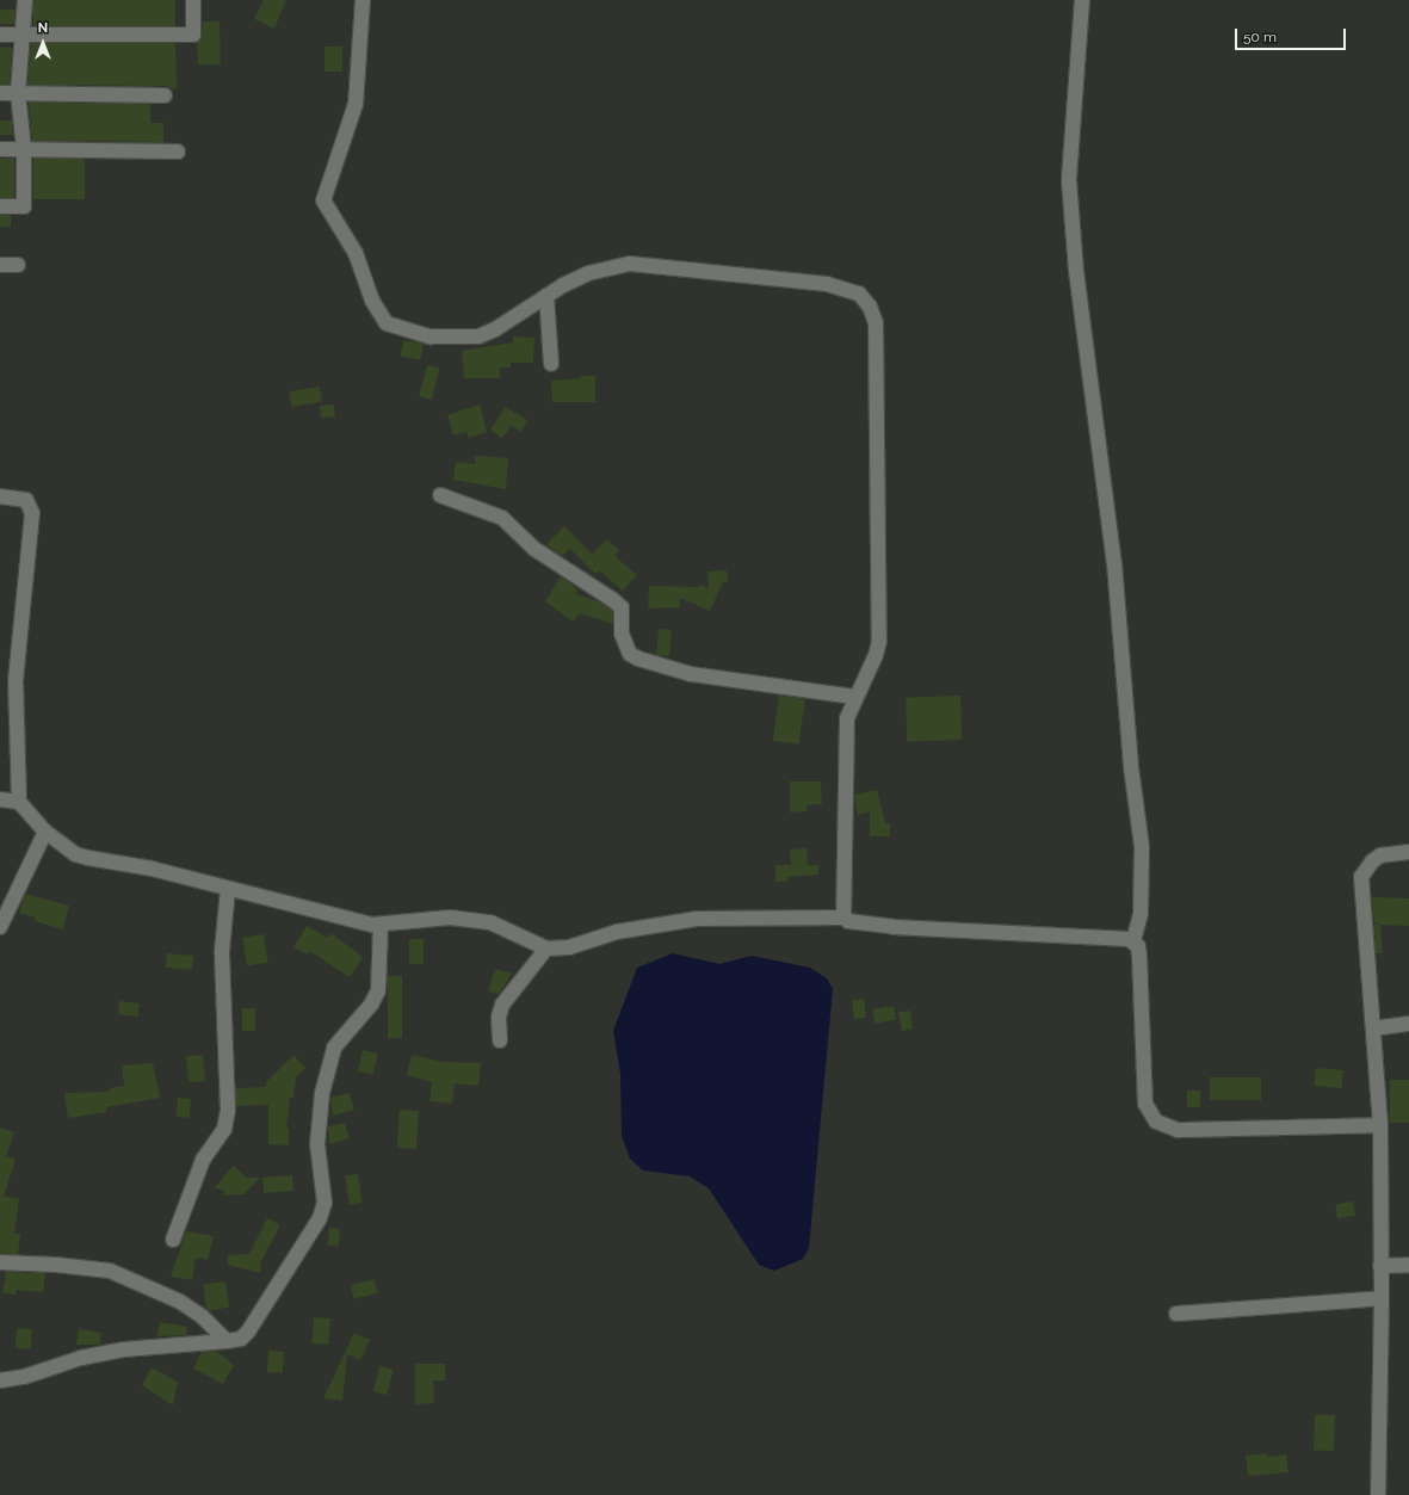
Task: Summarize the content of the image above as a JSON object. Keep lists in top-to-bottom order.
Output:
{
  "scale_bar": "50 m",
  "north": "top"
}
